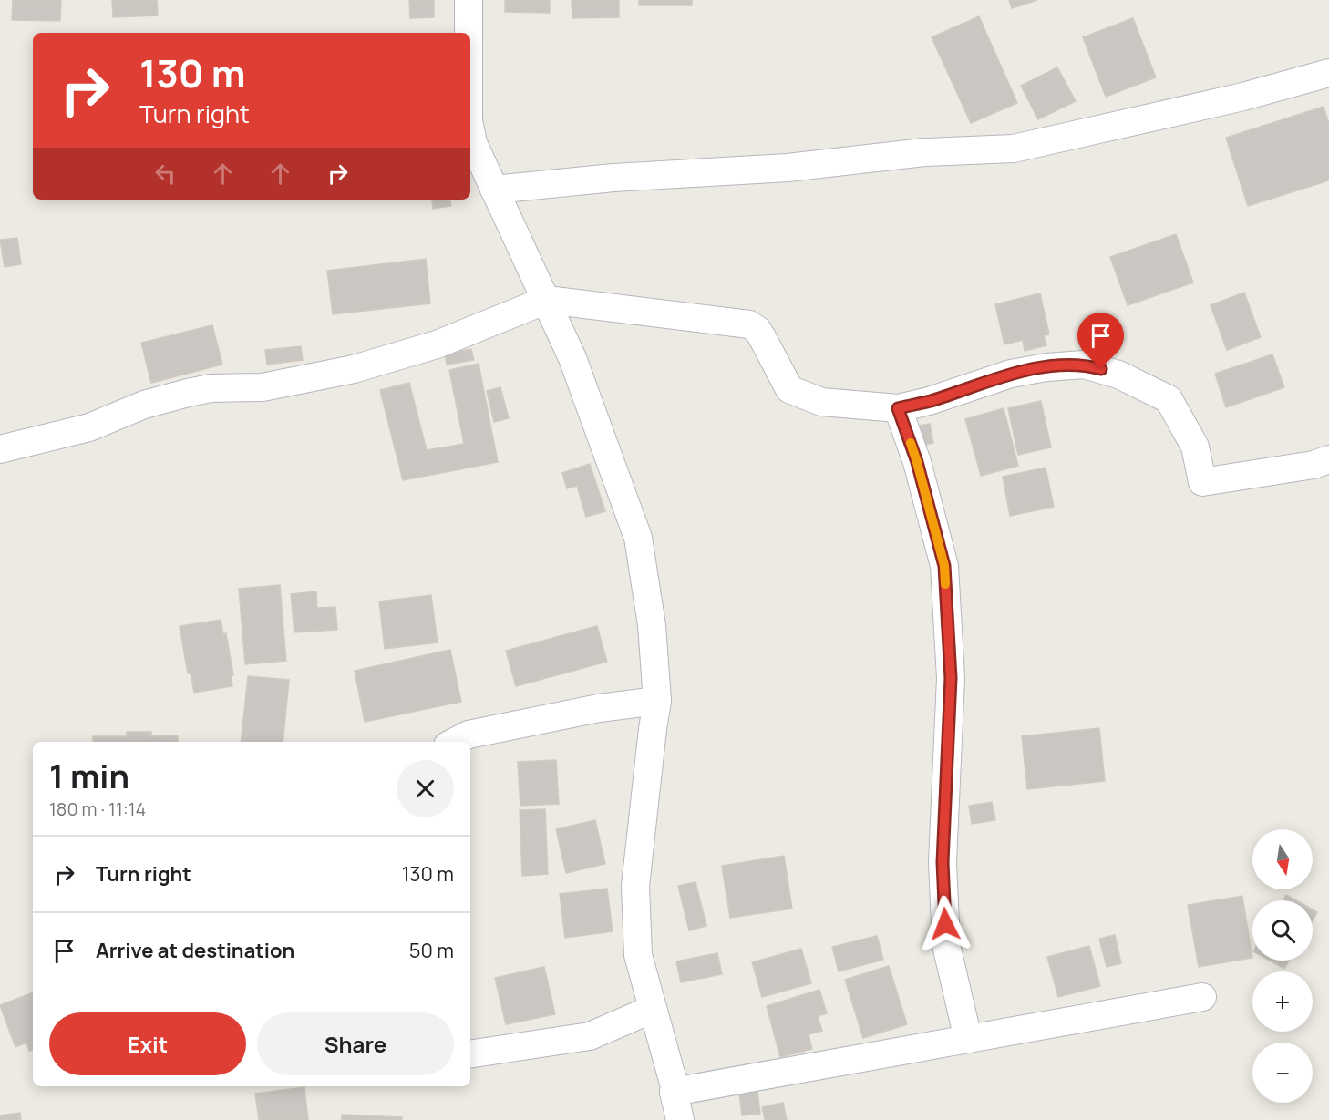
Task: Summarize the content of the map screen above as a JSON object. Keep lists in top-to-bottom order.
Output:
{
  "north": "bottom",
  "page": {
    "turn": ["130 m", "Turn right"],
    "heading": ["1 min", "180 m · 11:14"],
    "map_buttons": ["+", "−"],
    "list": [
      {
        "name": "Turn right",
        "value": "130 m"
      },
      {
        "name": "Arrive at destination",
        "value": "50 m"
      }
    ],
    "buttons": ["Exit", "Share"]
  }
}
